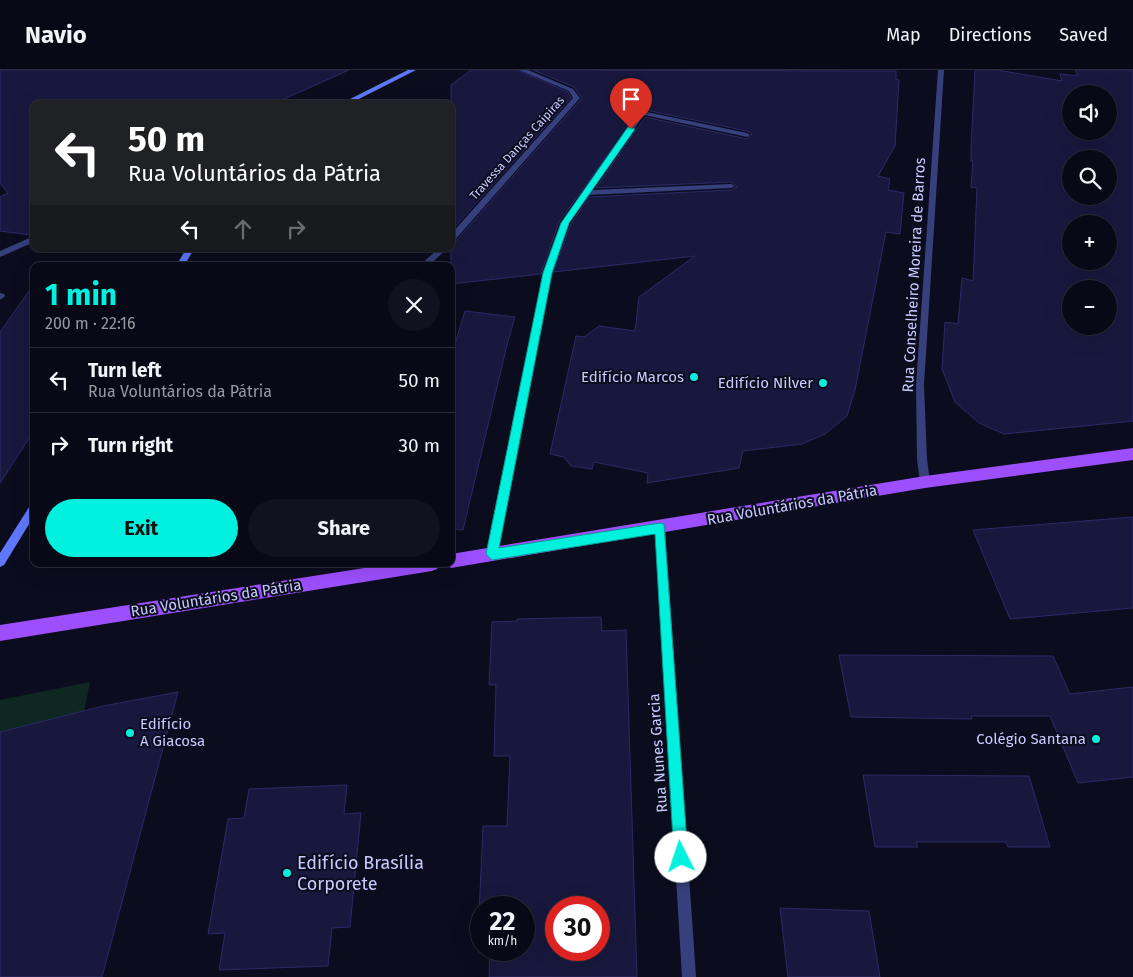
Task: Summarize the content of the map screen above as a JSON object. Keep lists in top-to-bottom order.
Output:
{
  "streets": {
    "main road": ["Rua Voluntários da Pátria"],
    "street": ["Travessa Danças Caipiras", "Rua Conselheiro Moreira de Barros", "Rua Nunes Garcia"]
  },
  "crossings": [
    ["Rua Conselheiro Moreira de Barros", "Rua Voluntários da Pátria"],
    ["Rua Voluntários da Pátria", "Rua Nunes Garcia"]
  ],
  "places": [
    "Edifício Marcos",
    "Edifício Nilver",
    "Edifício A Giacosa",
    "Colégio Santana",
    "Edifício Brasília Corporete"
  ],
  "page": {
    "header": "Navio",
    "nav": ["Map", "Directions", "Saved"],
    "map_buttons": ["+", "−"],
    "turn": ["50 m", "Rua Voluntários da Pátria"],
    "heading": ["1 min", "200 m · 22:16"],
    "list": [
      {
        "name": "Turn left",
        "note": "Rua Voluntários da Pátria",
        "value": "50 m"
      },
      {
        "name": "Turn right",
        "value": "30 m"
      }
    ],
    "buttons": ["Exit", "Share"],
    "speed": "22 km/h",
    "limit": "30"
  }
}
